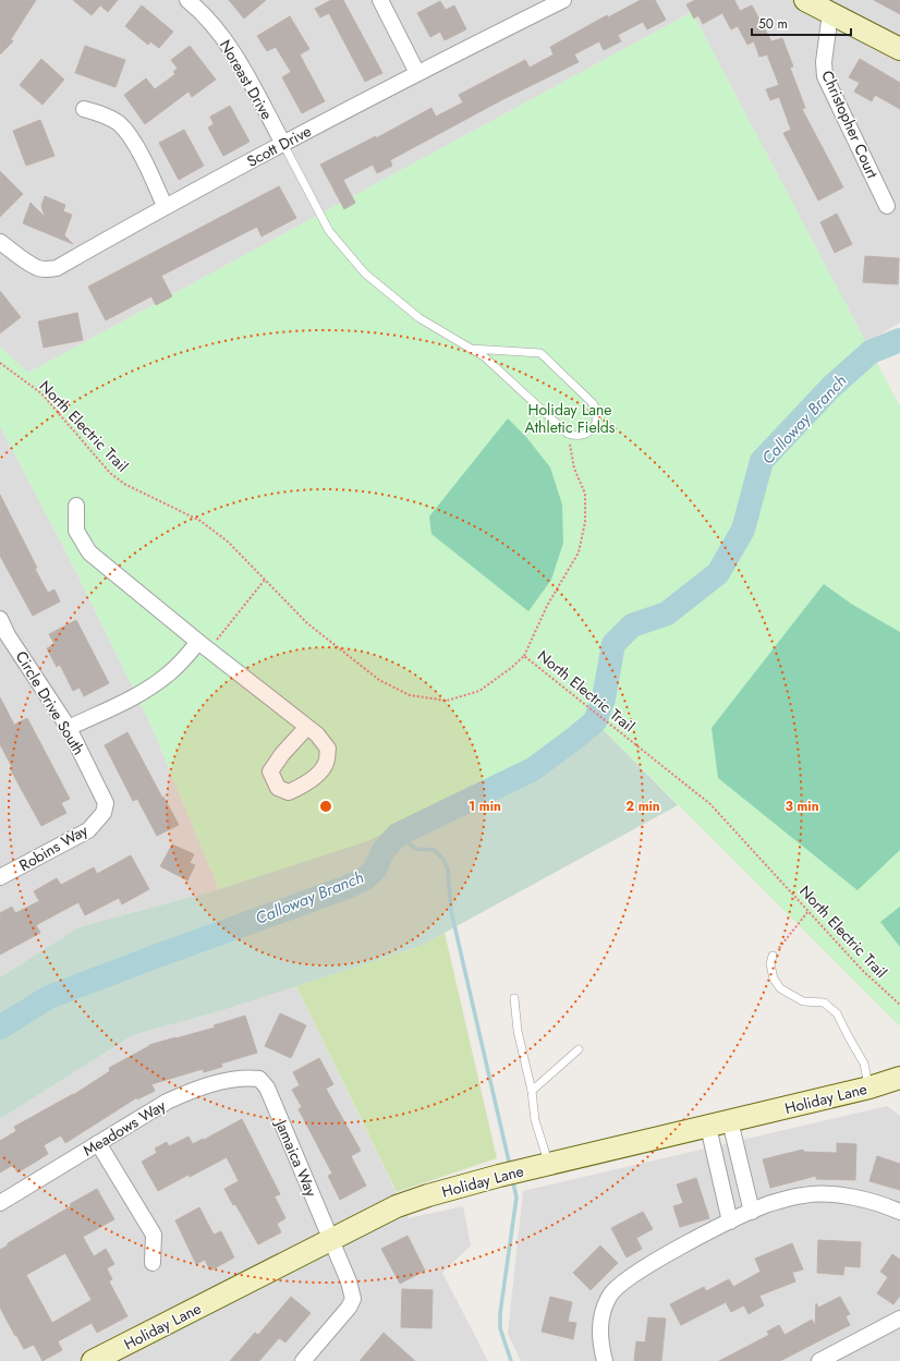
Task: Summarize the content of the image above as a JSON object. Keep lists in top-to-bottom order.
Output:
{
  "streets": {
    "street": [
      "Noreast Drive",
      "Christopher Court",
      "Scott Drive",
      "Circle Drive South",
      "Robins Way",
      "Holiday Lane",
      "Meadows Way",
      "Jamaica Way"
    ],
    "path": ["North Electric Trail"]
  },
  "crossings": [
    ["Noreast Drive", "Scott Drive"],
    ["Circle Drive South", "Robins Way"],
    ["Holiday Lane", "Jamaica Way"],
    ["Meadows Way", "Jamaica Way"]
  ],
  "water": ["Calloway Branch"],
  "parks": ["Holiday Lane Athletic Fields"],
  "scale_bar": "50 m",
  "rings": ["1 min", "2 min", "3 min"]
}
